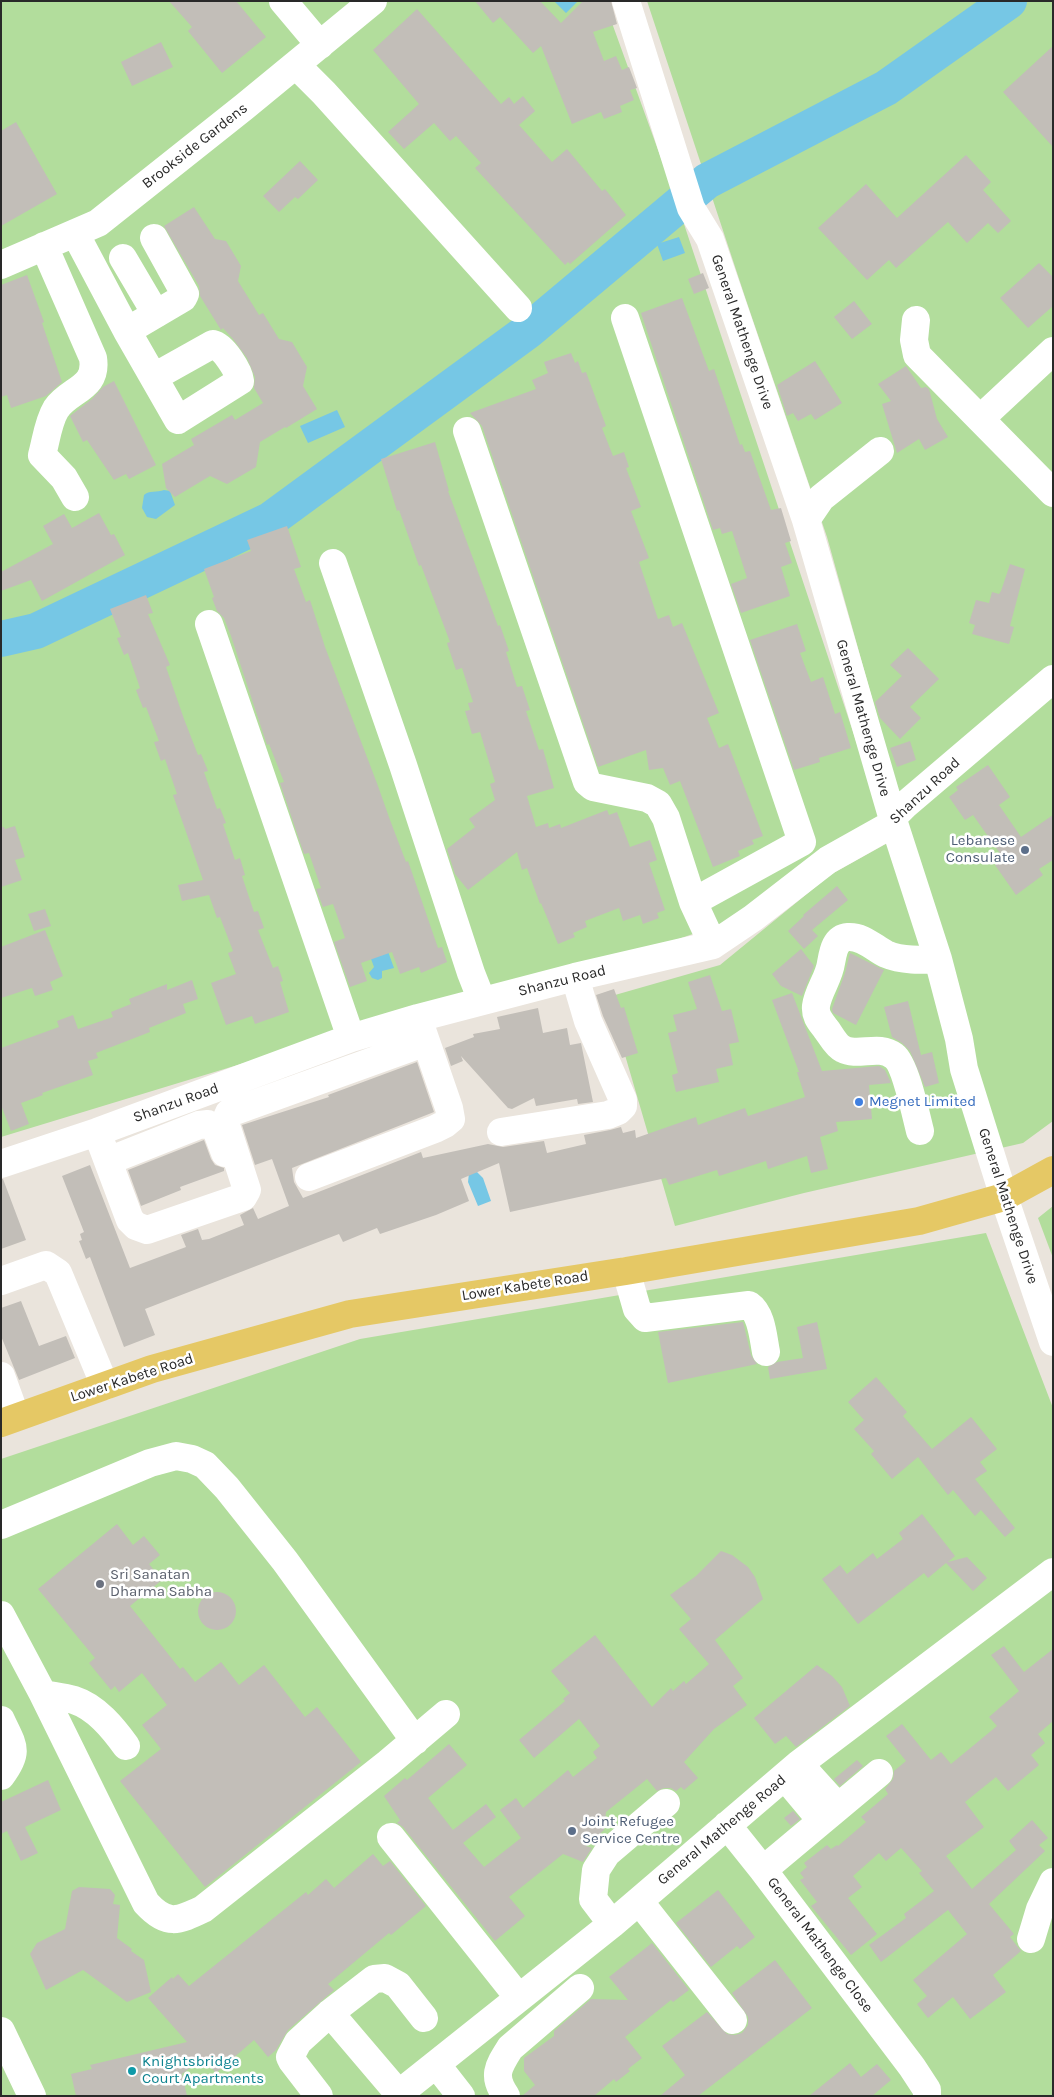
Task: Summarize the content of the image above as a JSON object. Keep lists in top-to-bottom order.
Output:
{
  "streets": {
    "main road": ["Lower Kabete Road"],
    "street": [
      "Brookside Gardens",
      "General Mathenge Drive",
      "Shanzu Road",
      "General Mathenge Road",
      "General Mathenge Close"
    ]
  },
  "crossings": [
    ["General Mathenge Drive", "Shanzu Road"],
    ["General Mathenge Drive", "Lower Kabete Road"],
    ["General Mathenge Road", "General Mathenge Close"]
  ],
  "places": [
    "Lebanese Consulate",
    "Megnet Limited",
    "Sri Sanatan Dharma Sabha",
    "Joint Refugee Service Centre",
    "Knightsbridge Court Apartments"
  ]
}
